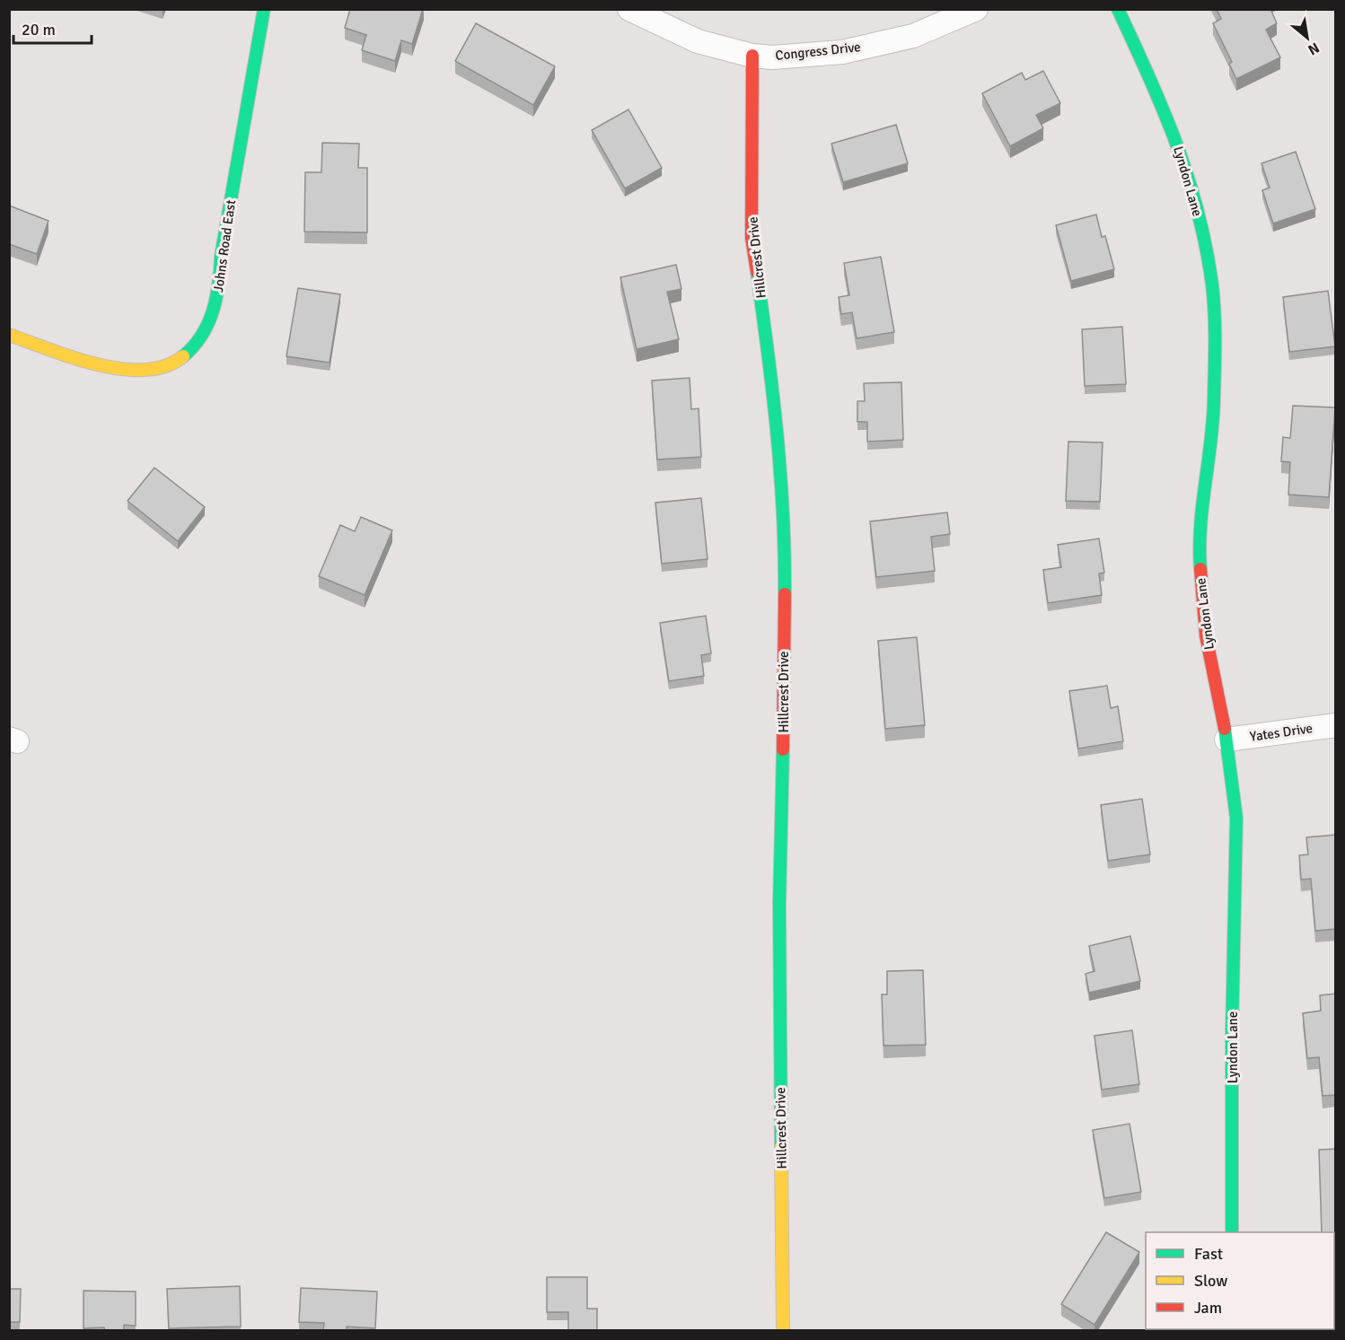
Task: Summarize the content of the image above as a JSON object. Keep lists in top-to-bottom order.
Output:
{
  "streets": {
    "street": [
      "Congress Drive",
      "Lyndon Lane",
      "Johns Road East",
      "Hillcrest Drive",
      "Yates Drive"
    ]
  },
  "crossings": [
    ["Congress Drive", "Hillcrest Drive"],
    ["Lyndon Lane", "Yates Drive"]
  ],
  "legend": ["Fast", "Slow", "Jam"],
  "scale_bar": "20 m",
  "north": "bottom right"
}
